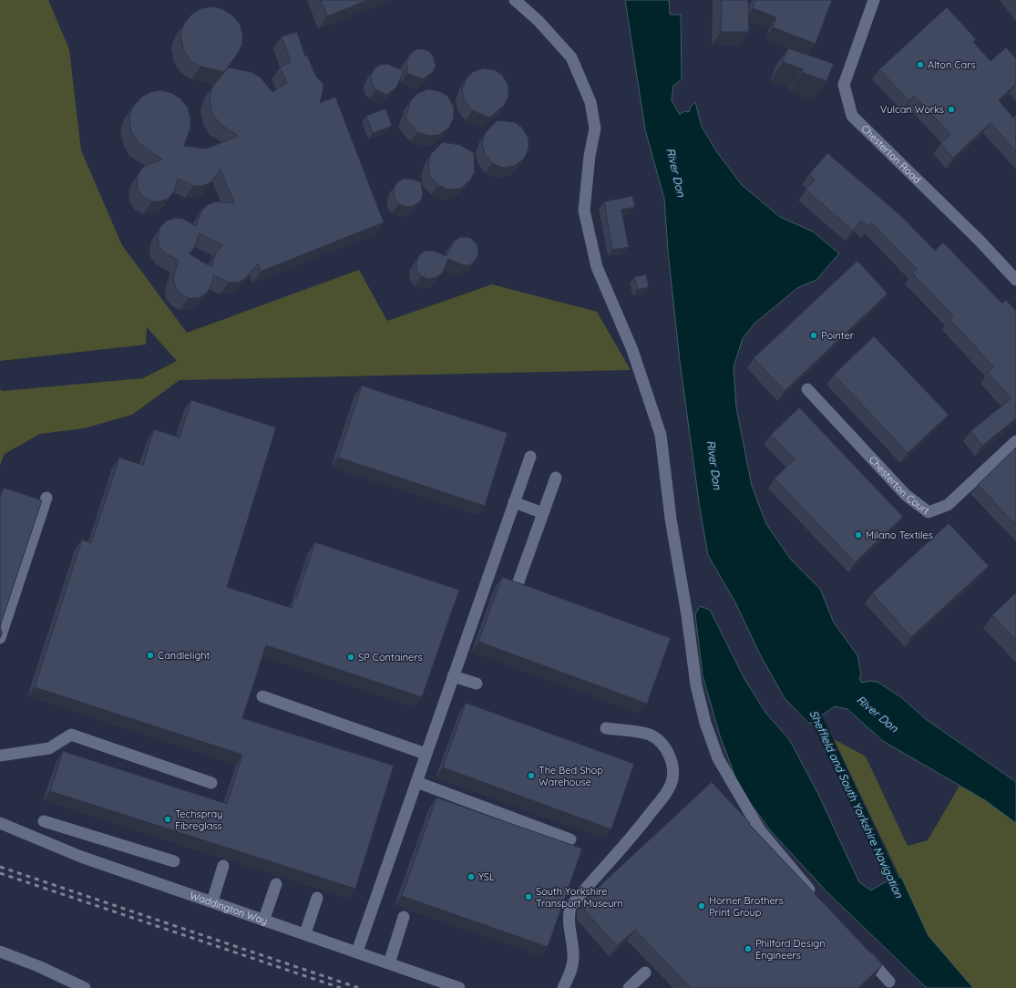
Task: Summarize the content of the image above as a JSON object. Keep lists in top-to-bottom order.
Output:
{
  "streets": {
    "street": ["Chesterton Road", "Chesterton Court", "Waddington Way"]
  },
  "water": ["River Don", "Sheffield and South Yorkshire Navigation"],
  "places": [
    "Alton Cars",
    "Vulcan Works",
    "Pointer",
    "Milano Textiles",
    "Candlelight",
    "SP Containers",
    "The Bed Shop Warehouse",
    "Techspray Fibreglass",
    "YSL",
    "South Yorkshire Transport Museum",
    "Horner Brothers Print Group",
    "Philford Design Engineers"
  ]
}
